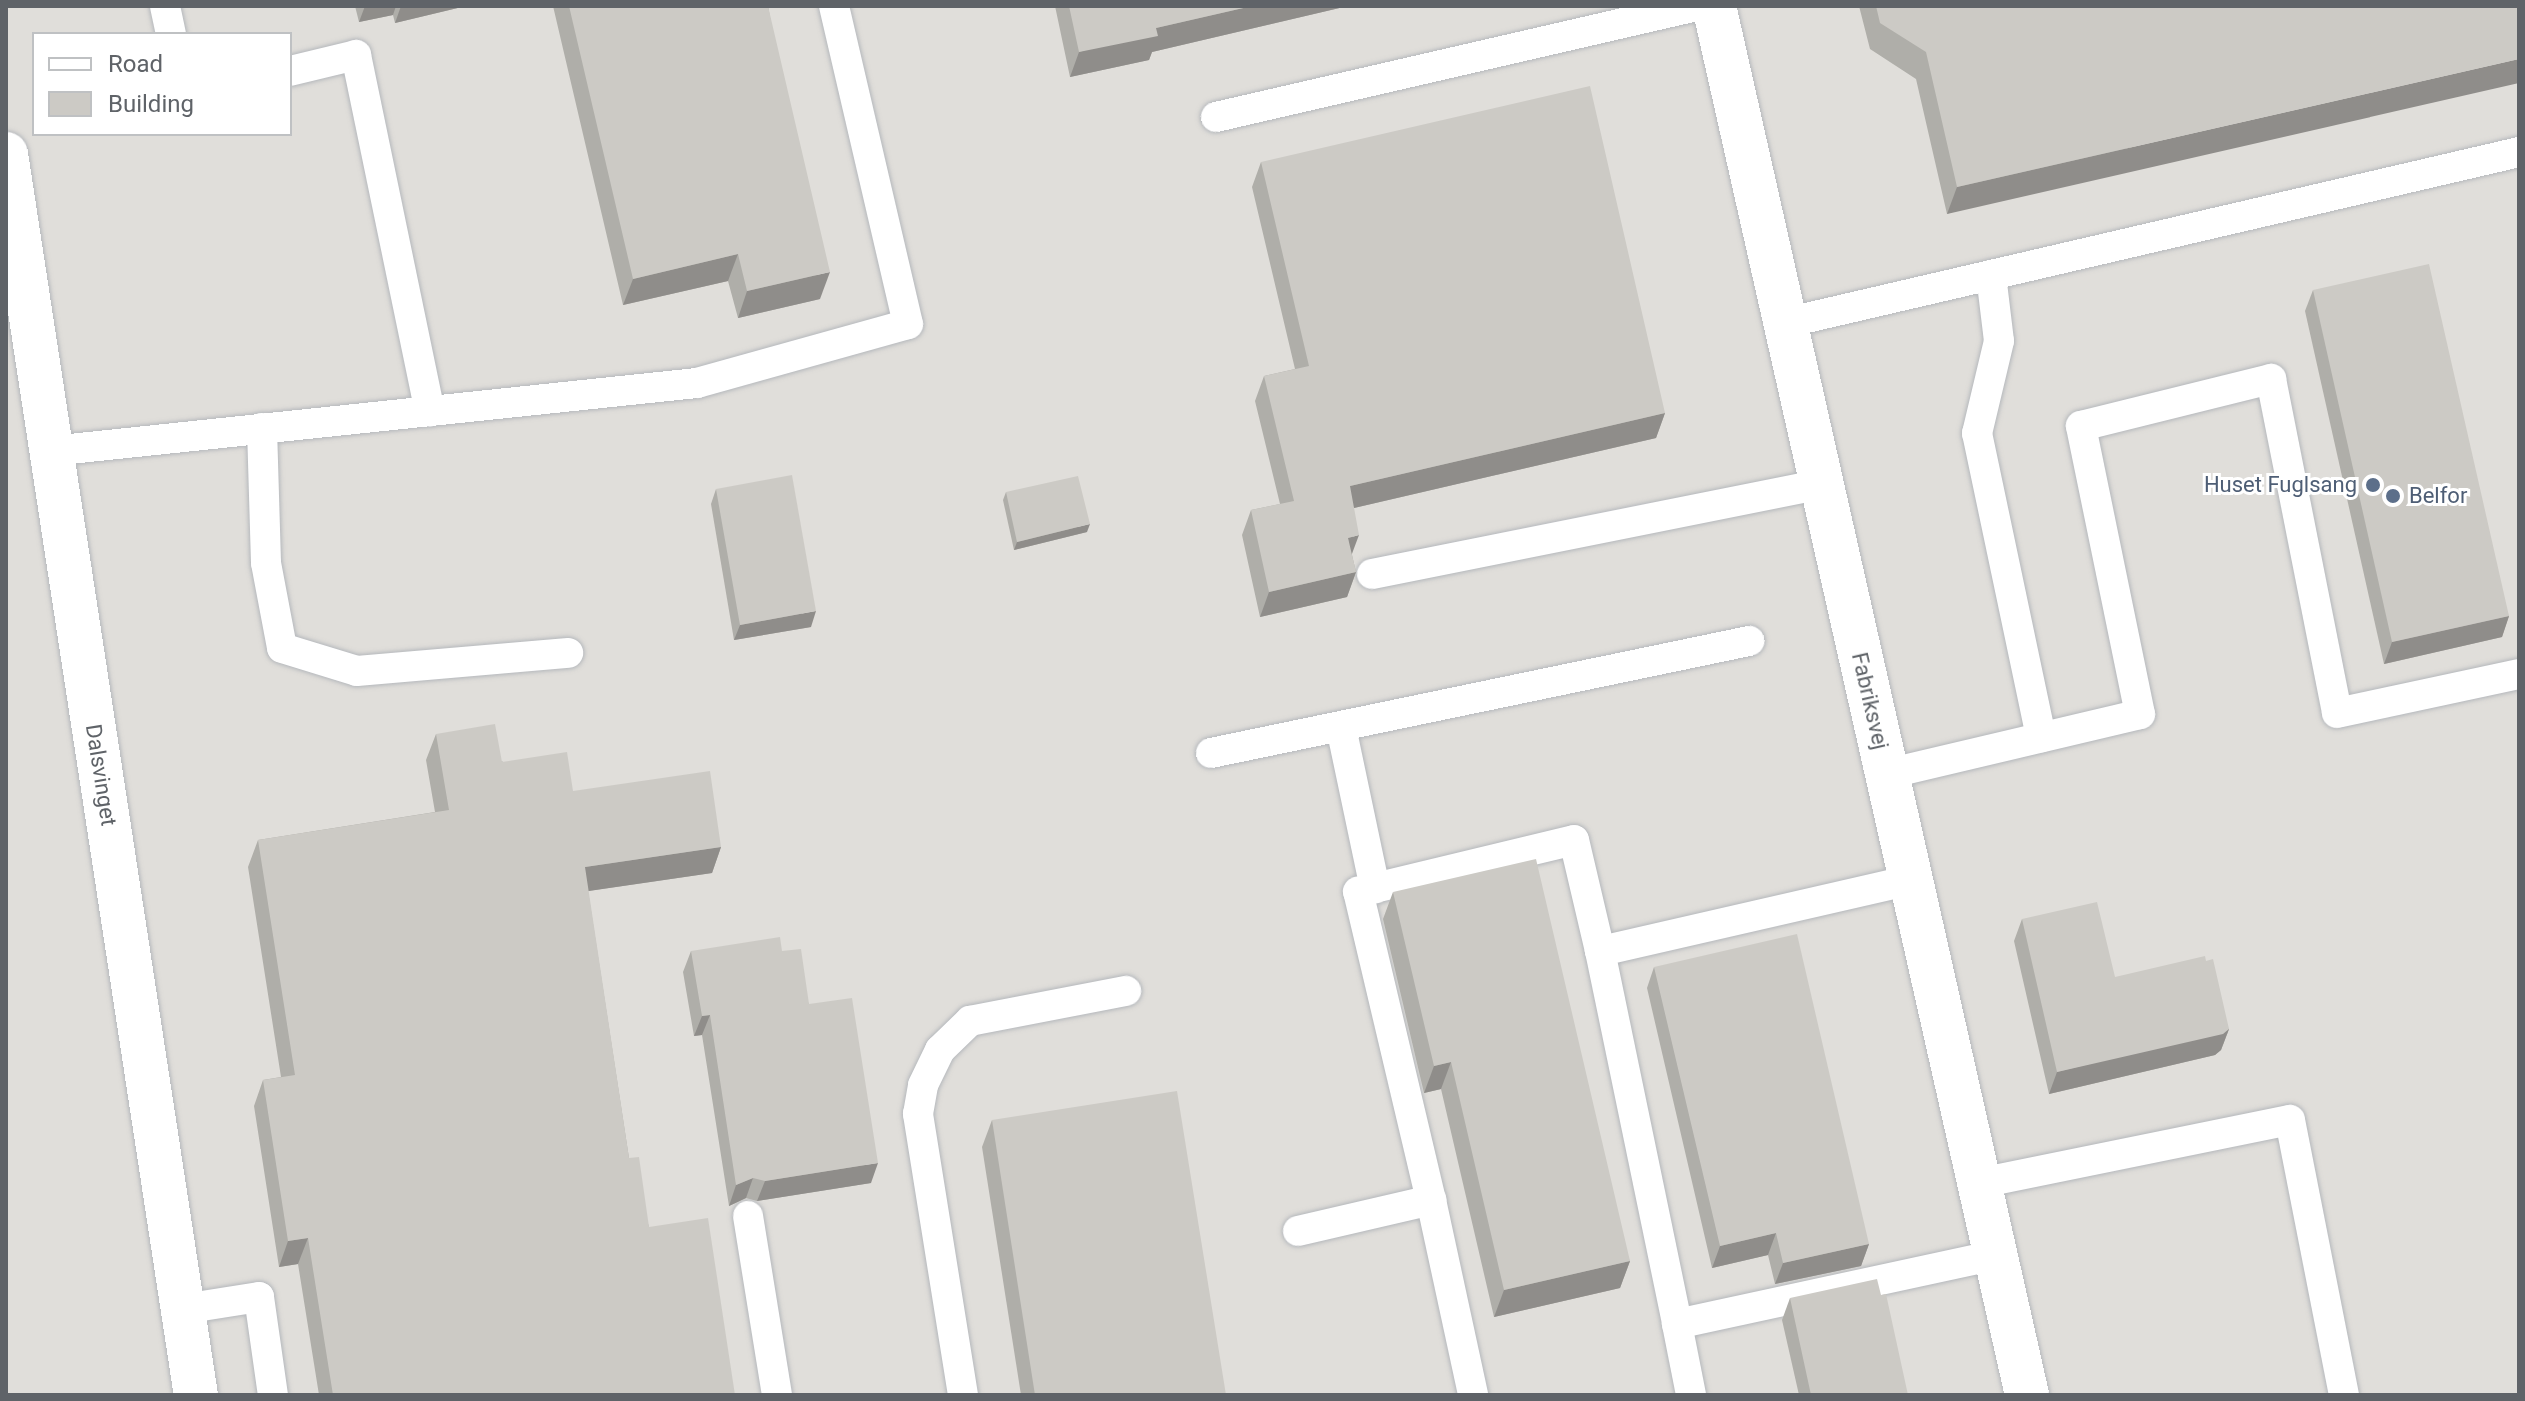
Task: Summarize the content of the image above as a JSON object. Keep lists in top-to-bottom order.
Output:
{
  "streets": {
    "street": ["Fabriksvej", "Dalsvinget"]
  },
  "places": ["Huset Fuglsang", "Belfor"],
  "legend": ["Road", "Building"]
}
